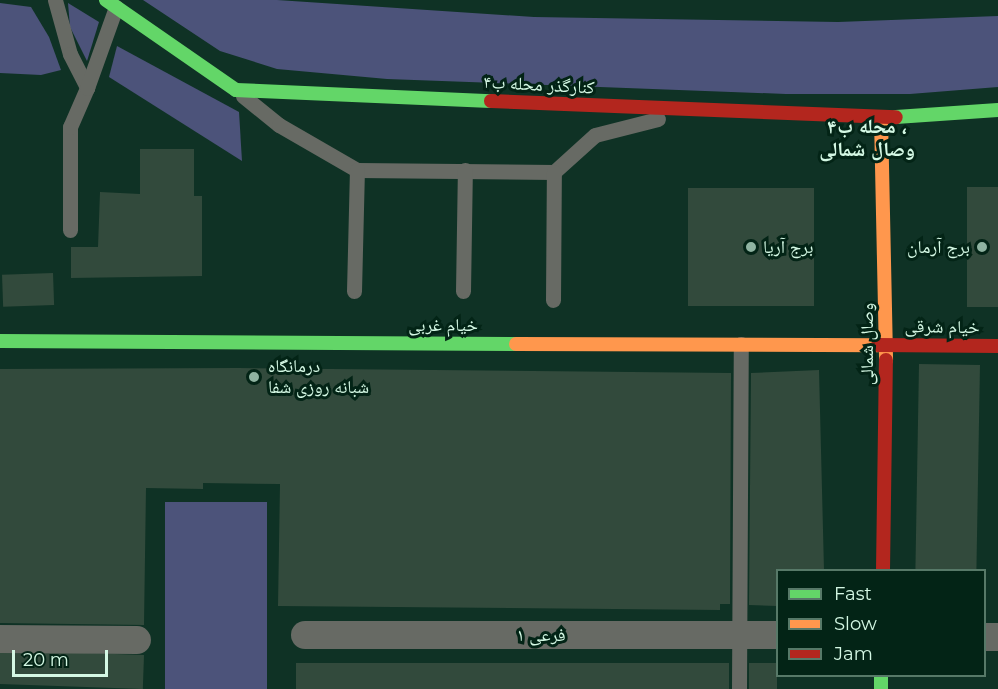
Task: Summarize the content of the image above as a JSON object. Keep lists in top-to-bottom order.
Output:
{
  "streets": {
    "street": [
      "کنارگذر محله ب۴",
      "خیام غربی",
      "خیام شرقی",
      "وصال شمالی",
      "فرعی ۱"
    ]
  },
  "crossings": [
    ["کنارگذر محله ب۴", "وصال شمالی"],
    ["خیام غربی", "خیام شرقی"],
    ["خیام غربی", "وصال شمالی"],
    ["خیام شرقی", "وصال شمالی"]
  ],
  "districts": ["محله ب۴ ، وصال شمالی"],
  "places": ["برج آریا", "برج آرمان", "درمانگاه شبانه روزی شفا"],
  "legend": ["Fast", "Slow", "Jam"],
  "scale_bar": "20 m"
}
